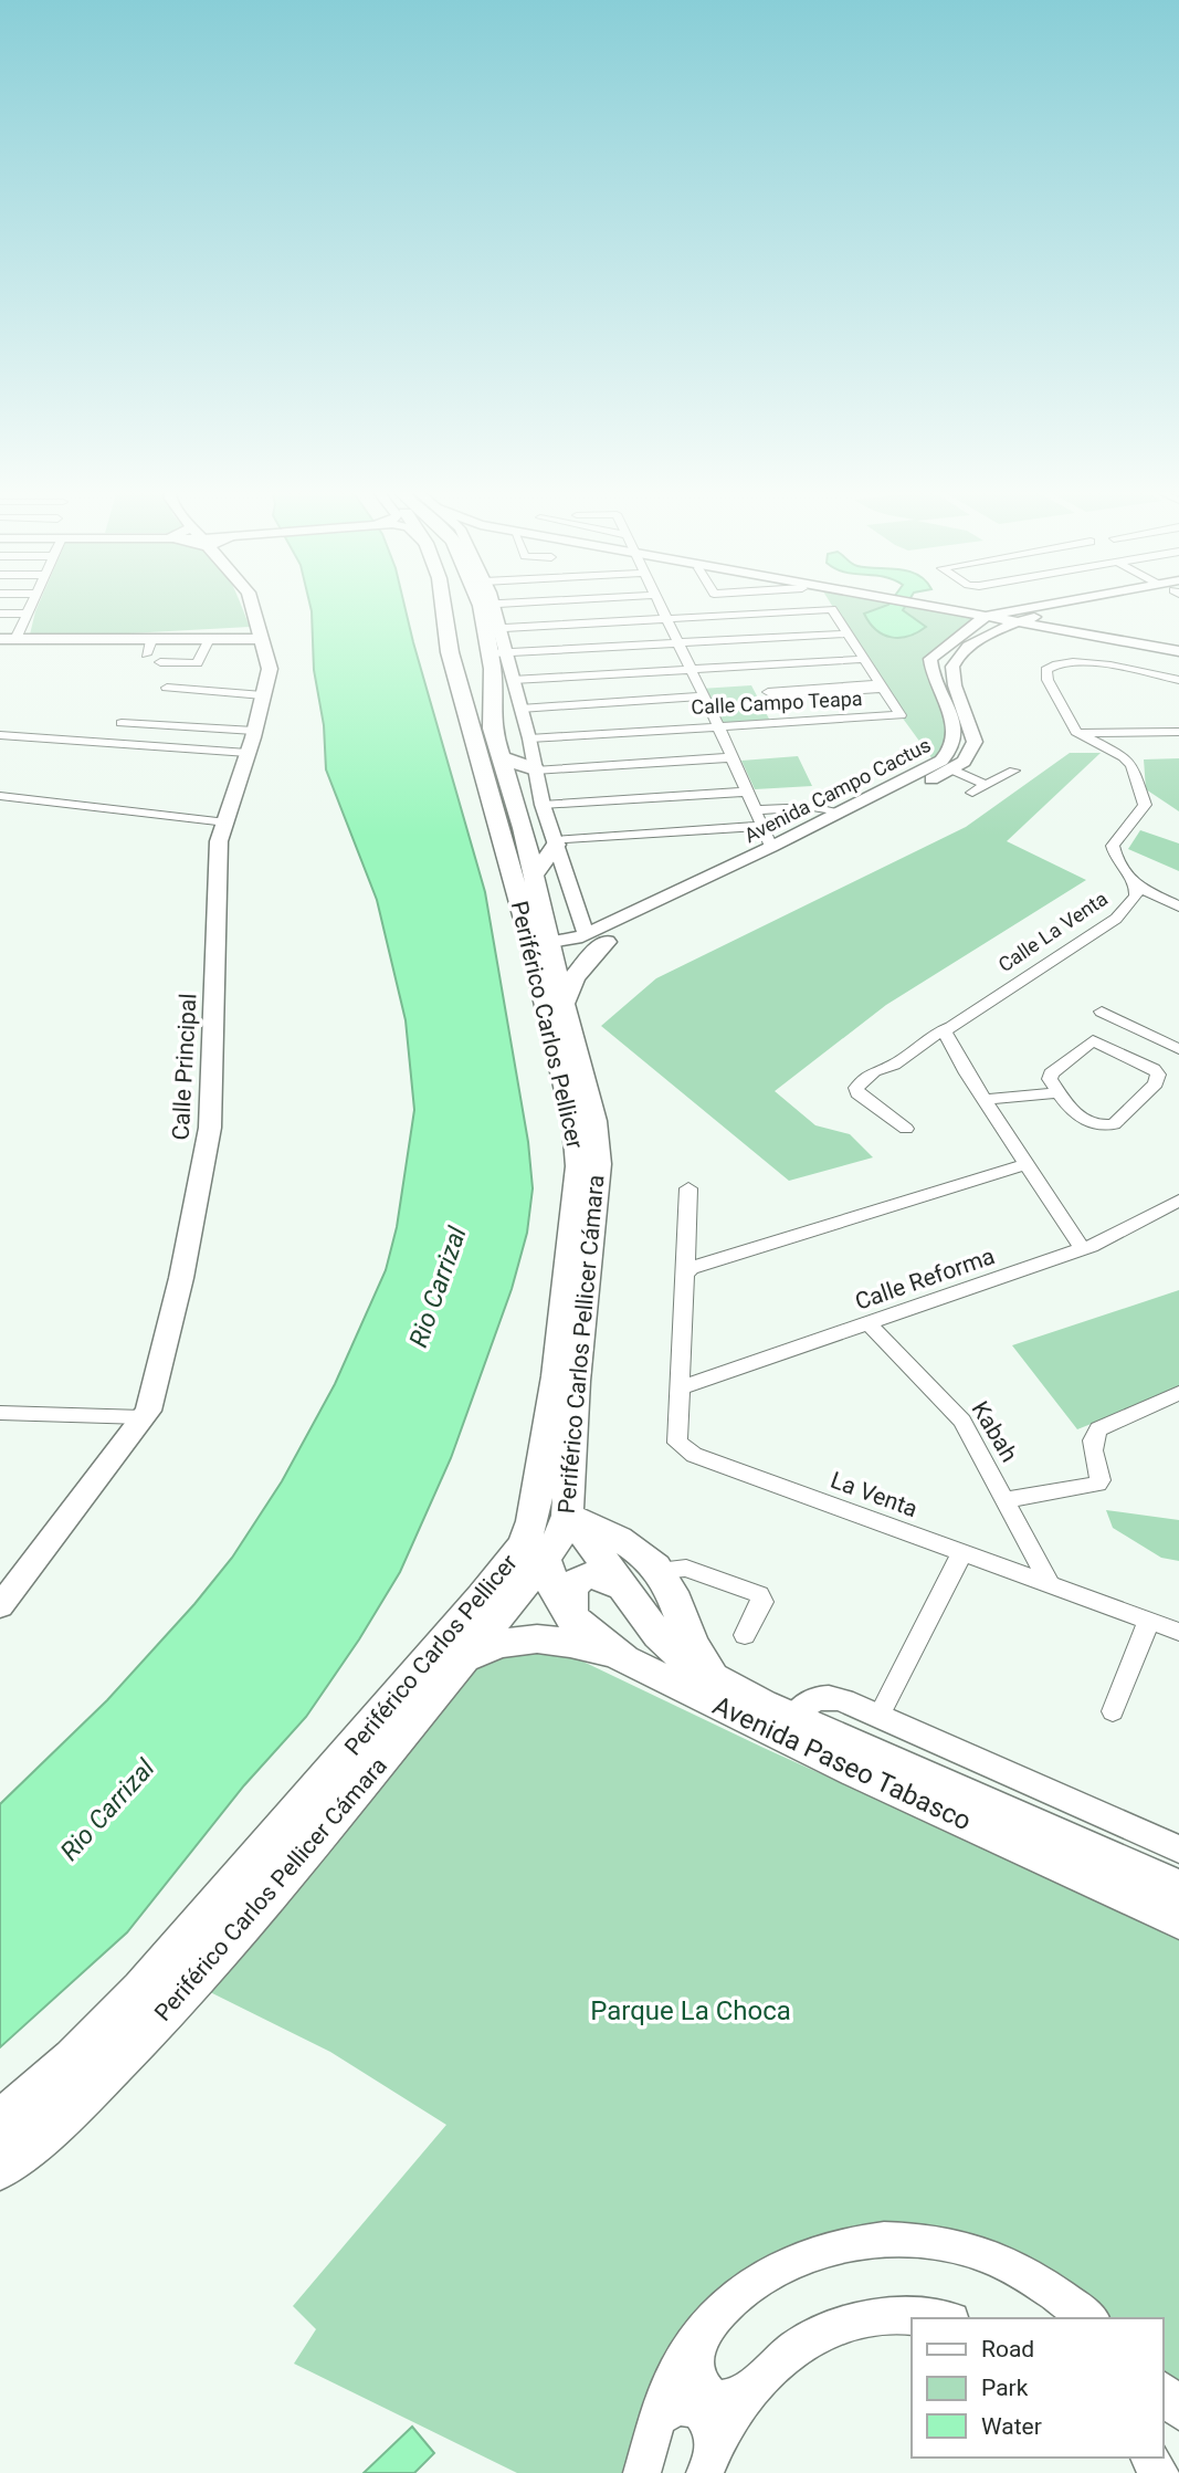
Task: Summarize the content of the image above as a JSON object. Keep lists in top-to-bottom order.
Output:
{
  "streets": {
    "main road": [
      "Periférico Carlos Pellicer",
      "Calle Principal",
      "Periférico Carlos Pellicer Cámara",
      "Avenida Paseo Tabasco"
    ],
    "street": [
      "Calle Campo Teapa",
      "Avenida Campo Cactus",
      "Calle La Venta",
      "Calle Reforma",
      "Kabah",
      "La Venta"
    ]
  },
  "crossings": [
    ["Periférico Carlos Pellicer", "Periférico Carlos Pellicer Cámara"],
    ["Periférico Carlos Pellicer", "Avenida Paseo Tabasco"],
    ["Calle Reforma", "Kabah"],
    ["Calle Reforma", "La Venta"],
    ["Periférico Carlos Pellicer Cámara", "Avenida Paseo Tabasco"],
    ["Kabah", "La Venta"]
  ],
  "water": ["Rio Carrizal"],
  "parks": ["Parque La Choca"],
  "legend": ["Road", "Park", "Water"]
}
